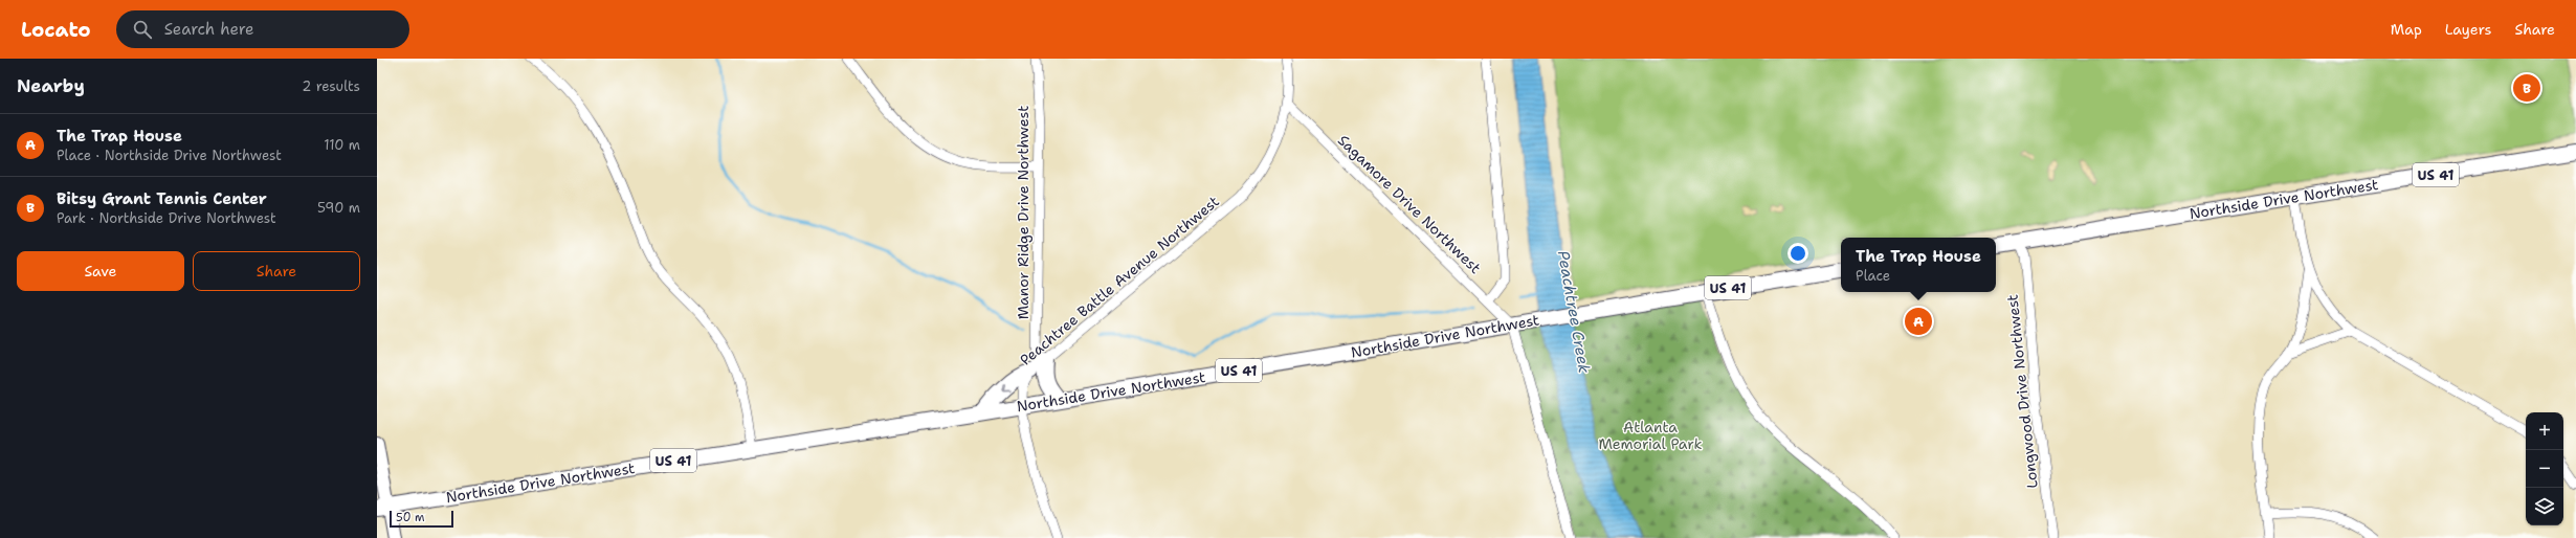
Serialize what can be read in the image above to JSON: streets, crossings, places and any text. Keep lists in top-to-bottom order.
{
  "streets": {
    "main road": ["US 41", "Northside Drive Northwest"],
    "street": [
      "Sagamore Drive Northwest",
      "Manor Ridge Drive Northwest",
      "Peachtree Battle Avenue Northwest",
      "Longwood Drive Northwest"
    ]
  },
  "crossings": [
    ["Northside Drive Northwest", "Sagamore Drive Northwest"],
    ["Northside Drive Northwest", "Peachtree Battle Avenue Northwest"],
    ["Northside Drive Northwest", "Longwood Drive Northwest"],
    ["Sagamore Drive Northwest", "Peachtree Battle Avenue Northwest"],
    ["Manor Ridge Drive Northwest", "Peachtree Battle Avenue Northwest"]
  ],
  "water": ["Peachtree Creek"],
  "parks": ["Atlanta Memorial Park"],
  "scale_bar": "50 m",
  "page": {
    "header": "Locato",
    "search": "Search here",
    "nav": ["Map", "Layers", "Share"],
    "heading": ["Nearby", "2 results"],
    "pins": ["B", "A"],
    "list": [
      {
        "mark": "A",
        "name": "The Trap House",
        "note": "Place · Northside Drive Northwest",
        "value": "110 m"
      },
      {
        "mark": "B",
        "name": "Bitsy Grant Tennis Center",
        "note": "Park · Northside Drive Northwest",
        "value": "590 m"
      }
    ],
    "popup": ["The Trap House", "Place"],
    "buttons": ["Save", "Share"],
    "map_buttons": ["+", "−"],
    "scale": "50 m"
  }
}
